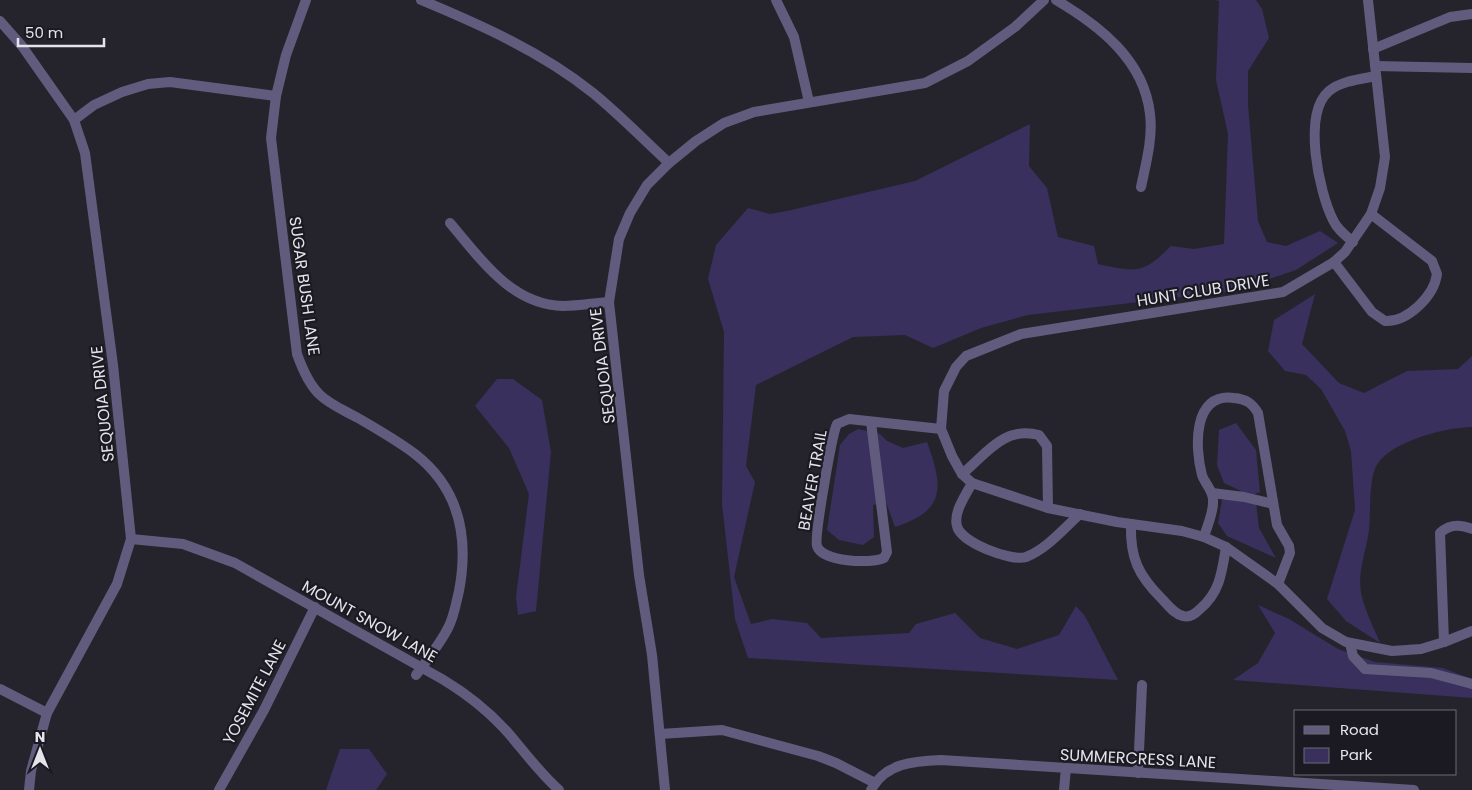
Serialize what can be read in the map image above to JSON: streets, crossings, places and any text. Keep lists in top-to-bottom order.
{
  "streets": {
    "street": [
      "SUGAR BUSH LANE",
      "HUNT CLUB DRIVE",
      "SEQUOIA DRIVE",
      "BEAVER TRAIL",
      "MOUNT SNOW LANE",
      "YOSEMITE LANE",
      "SUMMERCRESS LANE"
    ]
  },
  "crossings": [
    ["SUGAR BUSH LANE", "MOUNT SNOW LANE"],
    ["SEQUOIA DRIVE", "MOUNT SNOW LANE"],
    ["MOUNT SNOW LANE", "YOSEMITE LANE"]
  ],
  "legend": ["Road", "Park"],
  "scale_bar": "50 m",
  "north": "top"
}
